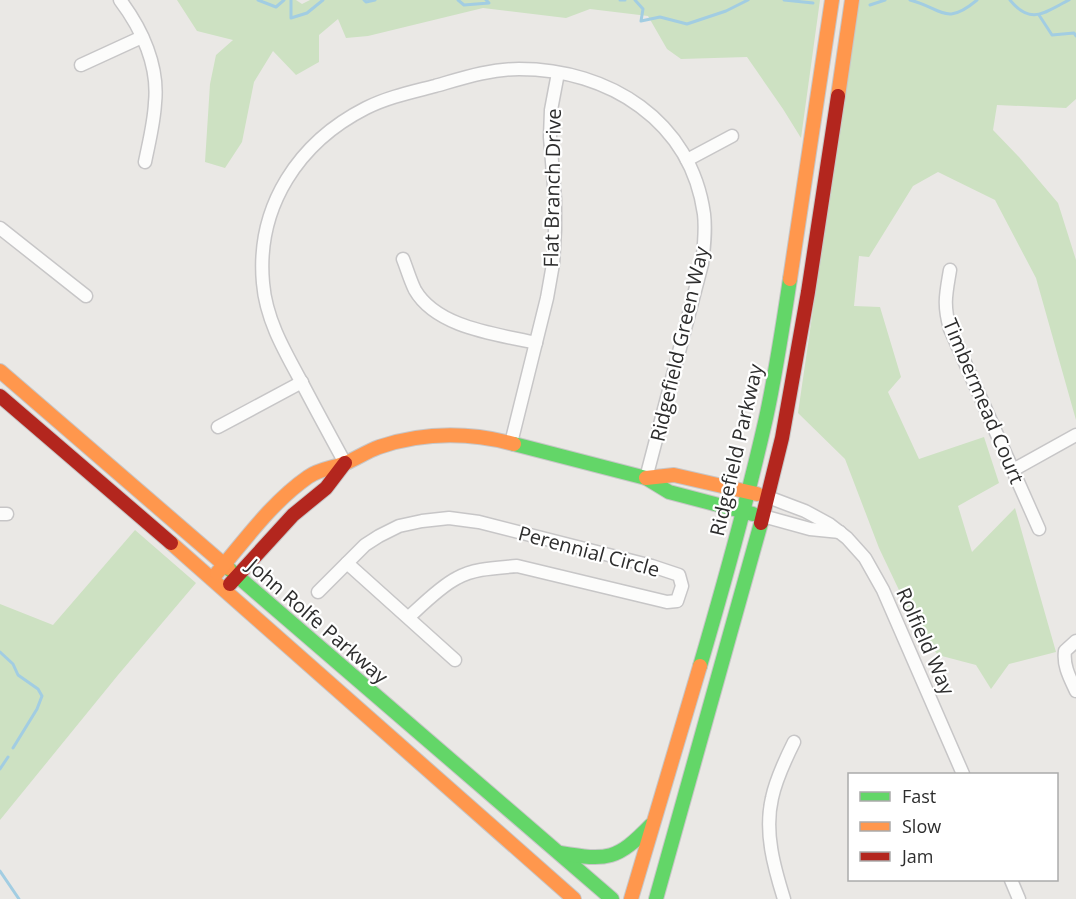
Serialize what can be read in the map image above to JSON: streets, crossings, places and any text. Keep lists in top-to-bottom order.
{
  "streets": {
    "main road": ["Ridgefield Parkway", "John Rolfe Parkway", "Rolfield Way"],
    "street": [
      "Flat Branch Drive",
      "Ridgefield Green Way",
      "Timbermead Court",
      "Perennial Circle"
    ]
  },
  "crossings": [
    ["Flat Branch Drive", "Ridgefield Green Way"],
    ["Ridgefield Green Way", "Rolfield Way"],
    ["Ridgefield Parkway", "Rolfield Way"]
  ],
  "legend": ["Fast", "Slow", "Jam"]
}
